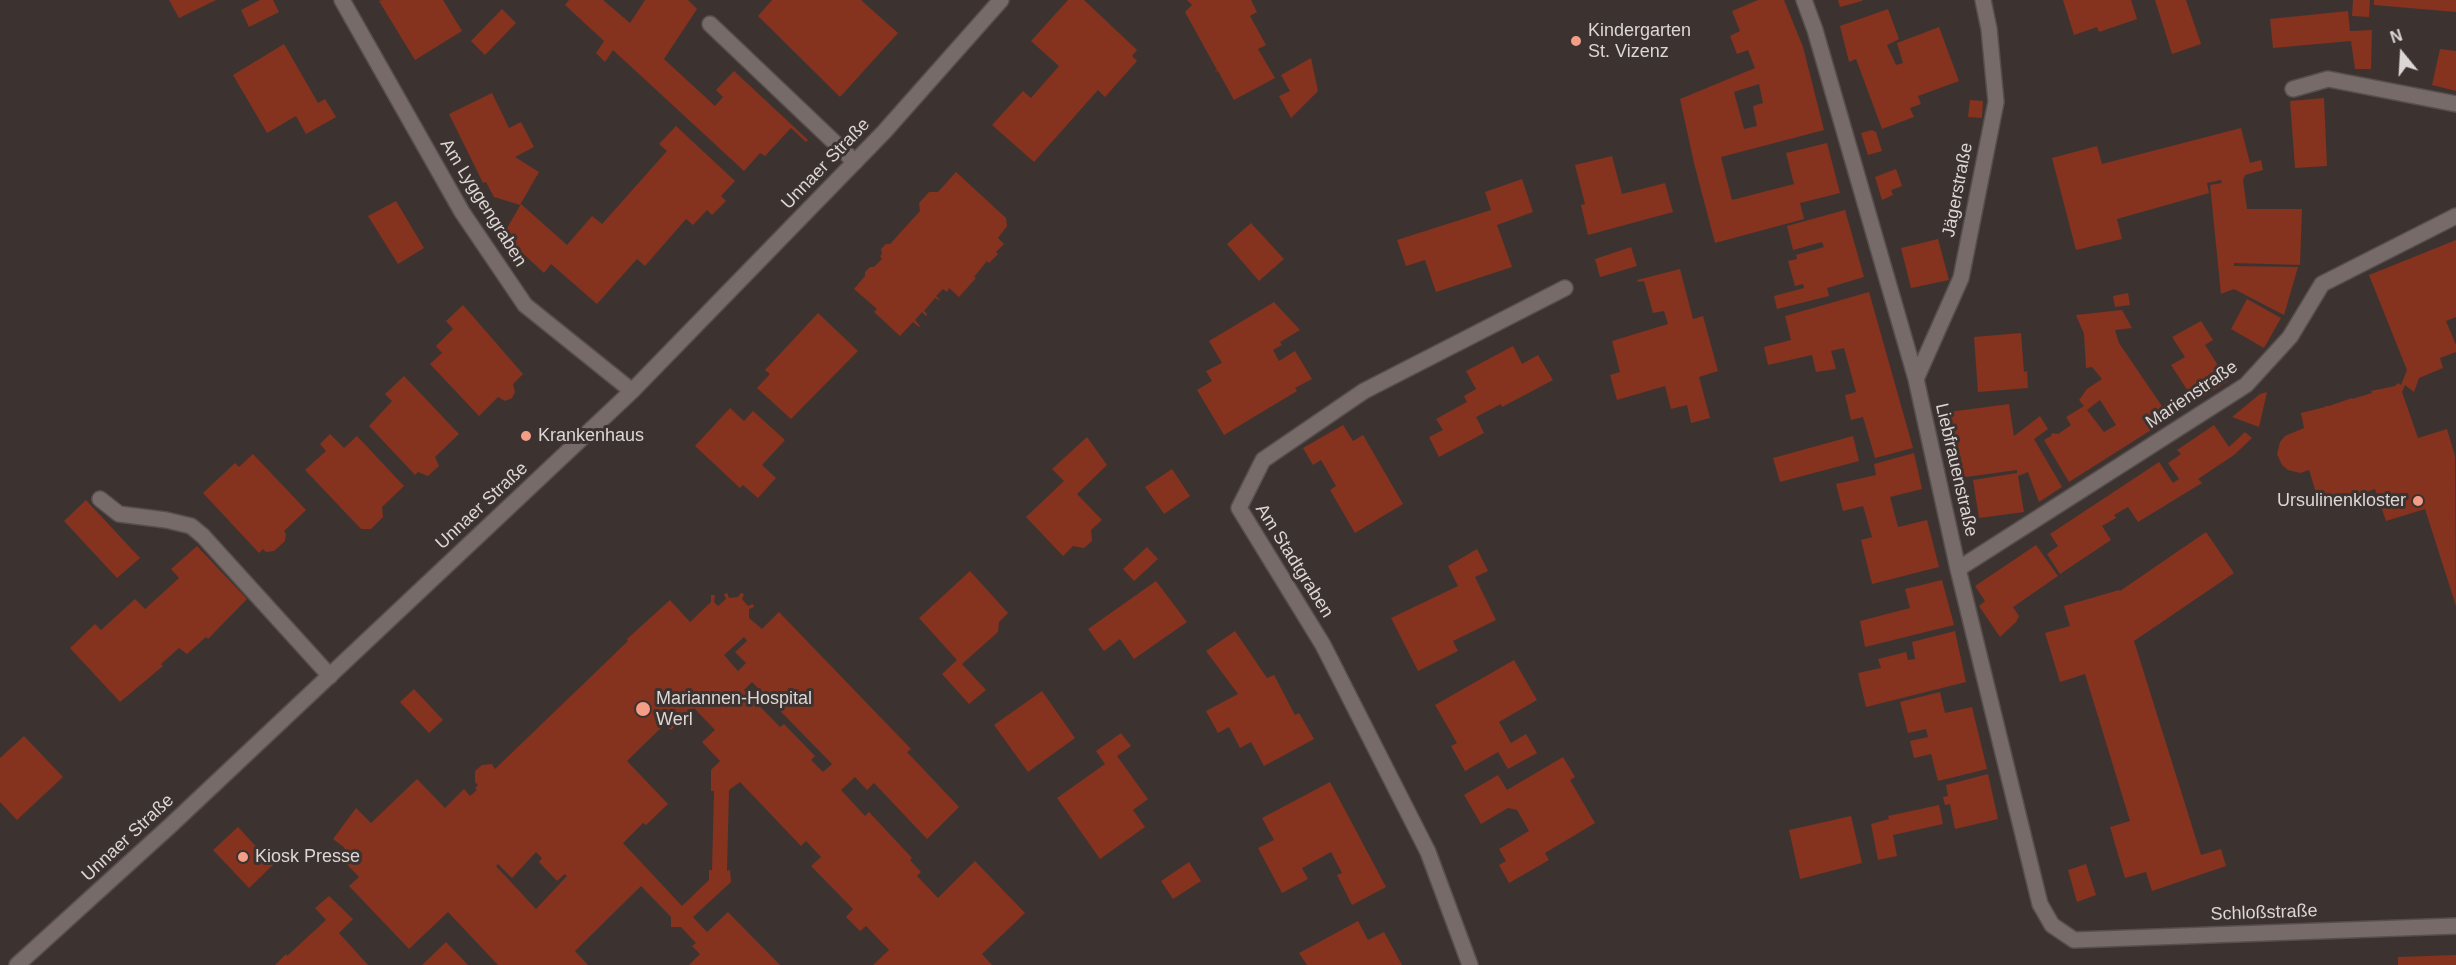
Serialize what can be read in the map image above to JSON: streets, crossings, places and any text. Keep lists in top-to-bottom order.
{
  "streets": {
    "street": [
      "Unnaer Straße",
      "Jägerstraße",
      "Am Lyggengraben",
      "Marienstraße",
      "Liebfrauenstraße",
      "Am Stadtgraben",
      "Schloßstraße"
    ]
  },
  "crossings": [
    ["Unnaer Straße", "Am Lyggengraben"],
    ["Jägerstraße", "Liebfrauenstraße"],
    ["Marienstraße", "Liebfrauenstraße"],
    ["Liebfrauenstraße", "Schloßstraße"]
  ],
  "places": [
    "Kindergarten St. Vizenz",
    "Krankenhaus",
    "Ursulinenkloster",
    "Mariannen-Hospital Werl",
    "Kiosk Presse"
  ],
  "north": "top"
}
